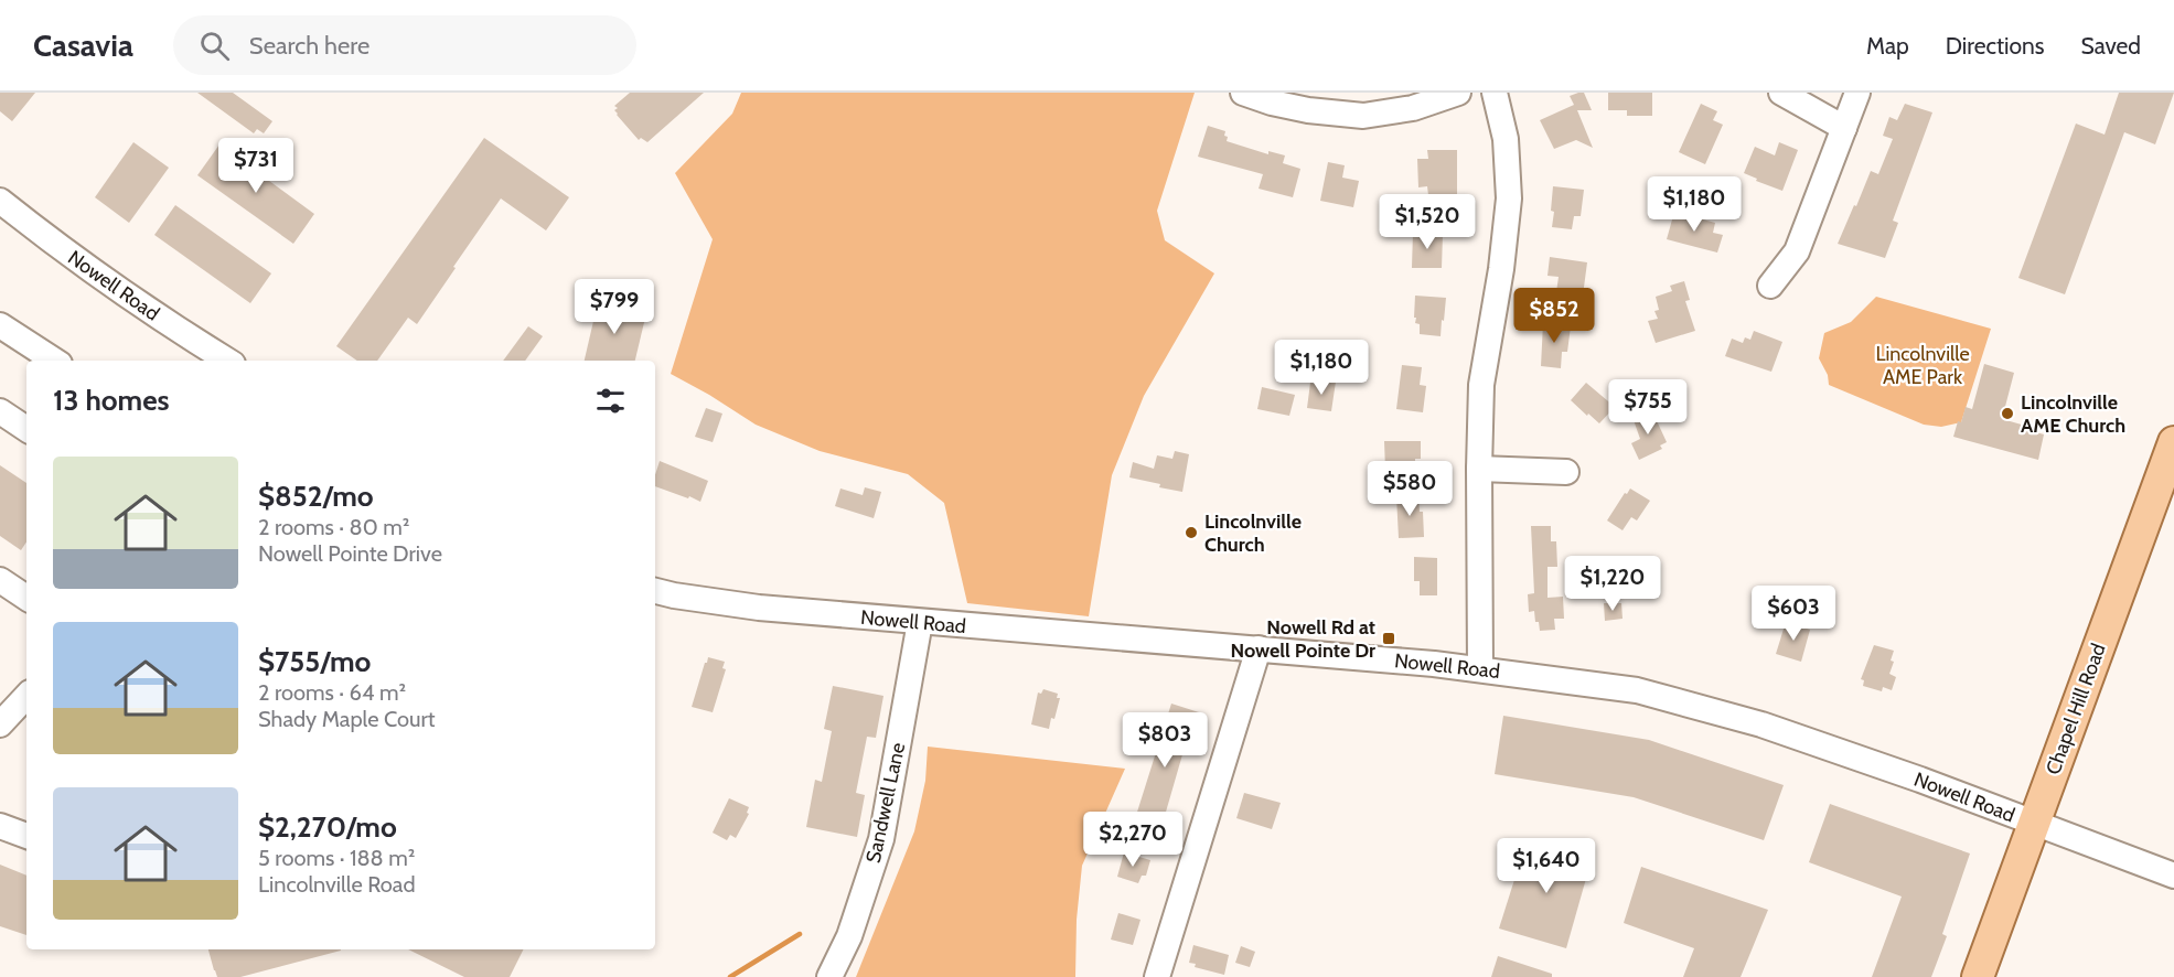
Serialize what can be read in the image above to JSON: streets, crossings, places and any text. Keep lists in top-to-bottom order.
{
  "streets": {
    "main road": ["Chapel Hill Road"],
    "street": ["Nowell Road", "Sandwell Lane"]
  },
  "crossings": [
    ["Nowell Road", "Chapel Hill Road"],
    ["Nowell Road", "Sandwell Lane"]
  ],
  "parks": ["Lincolnville AME Park"],
  "places": {
    "other": ["Lincolnville AME Church", "Lincolnville Church"],
    "transit": ["Nowell Rd at Nowell Pointe Dr"]
  },
  "page": {
    "header": "Casavia",
    "search": "Search here",
    "nav": ["Map", "Directions", "Saved"],
    "price": [
      "$731",
      "$1,180",
      "$1,520",
      "$799",
      "$852",
      "$1,180",
      "$755",
      "$580",
      "$1,220",
      "$603",
      "$803",
      "$2,270",
      "$1,640"
    ],
    "heading": "13 homes",
    "list": [
      {
        "name": "$852/mo",
        "note": "2 rooms · 80 m² · Nowell Pointe Drive"
      },
      {
        "name": "$755/mo",
        "note": "2 rooms · 64 m² · Shady Maple Court"
      },
      {
        "name": "$2,270/mo",
        "note": "5 rooms · 188 m² · Lincolnville Road"
      }
    ]
  }
}
